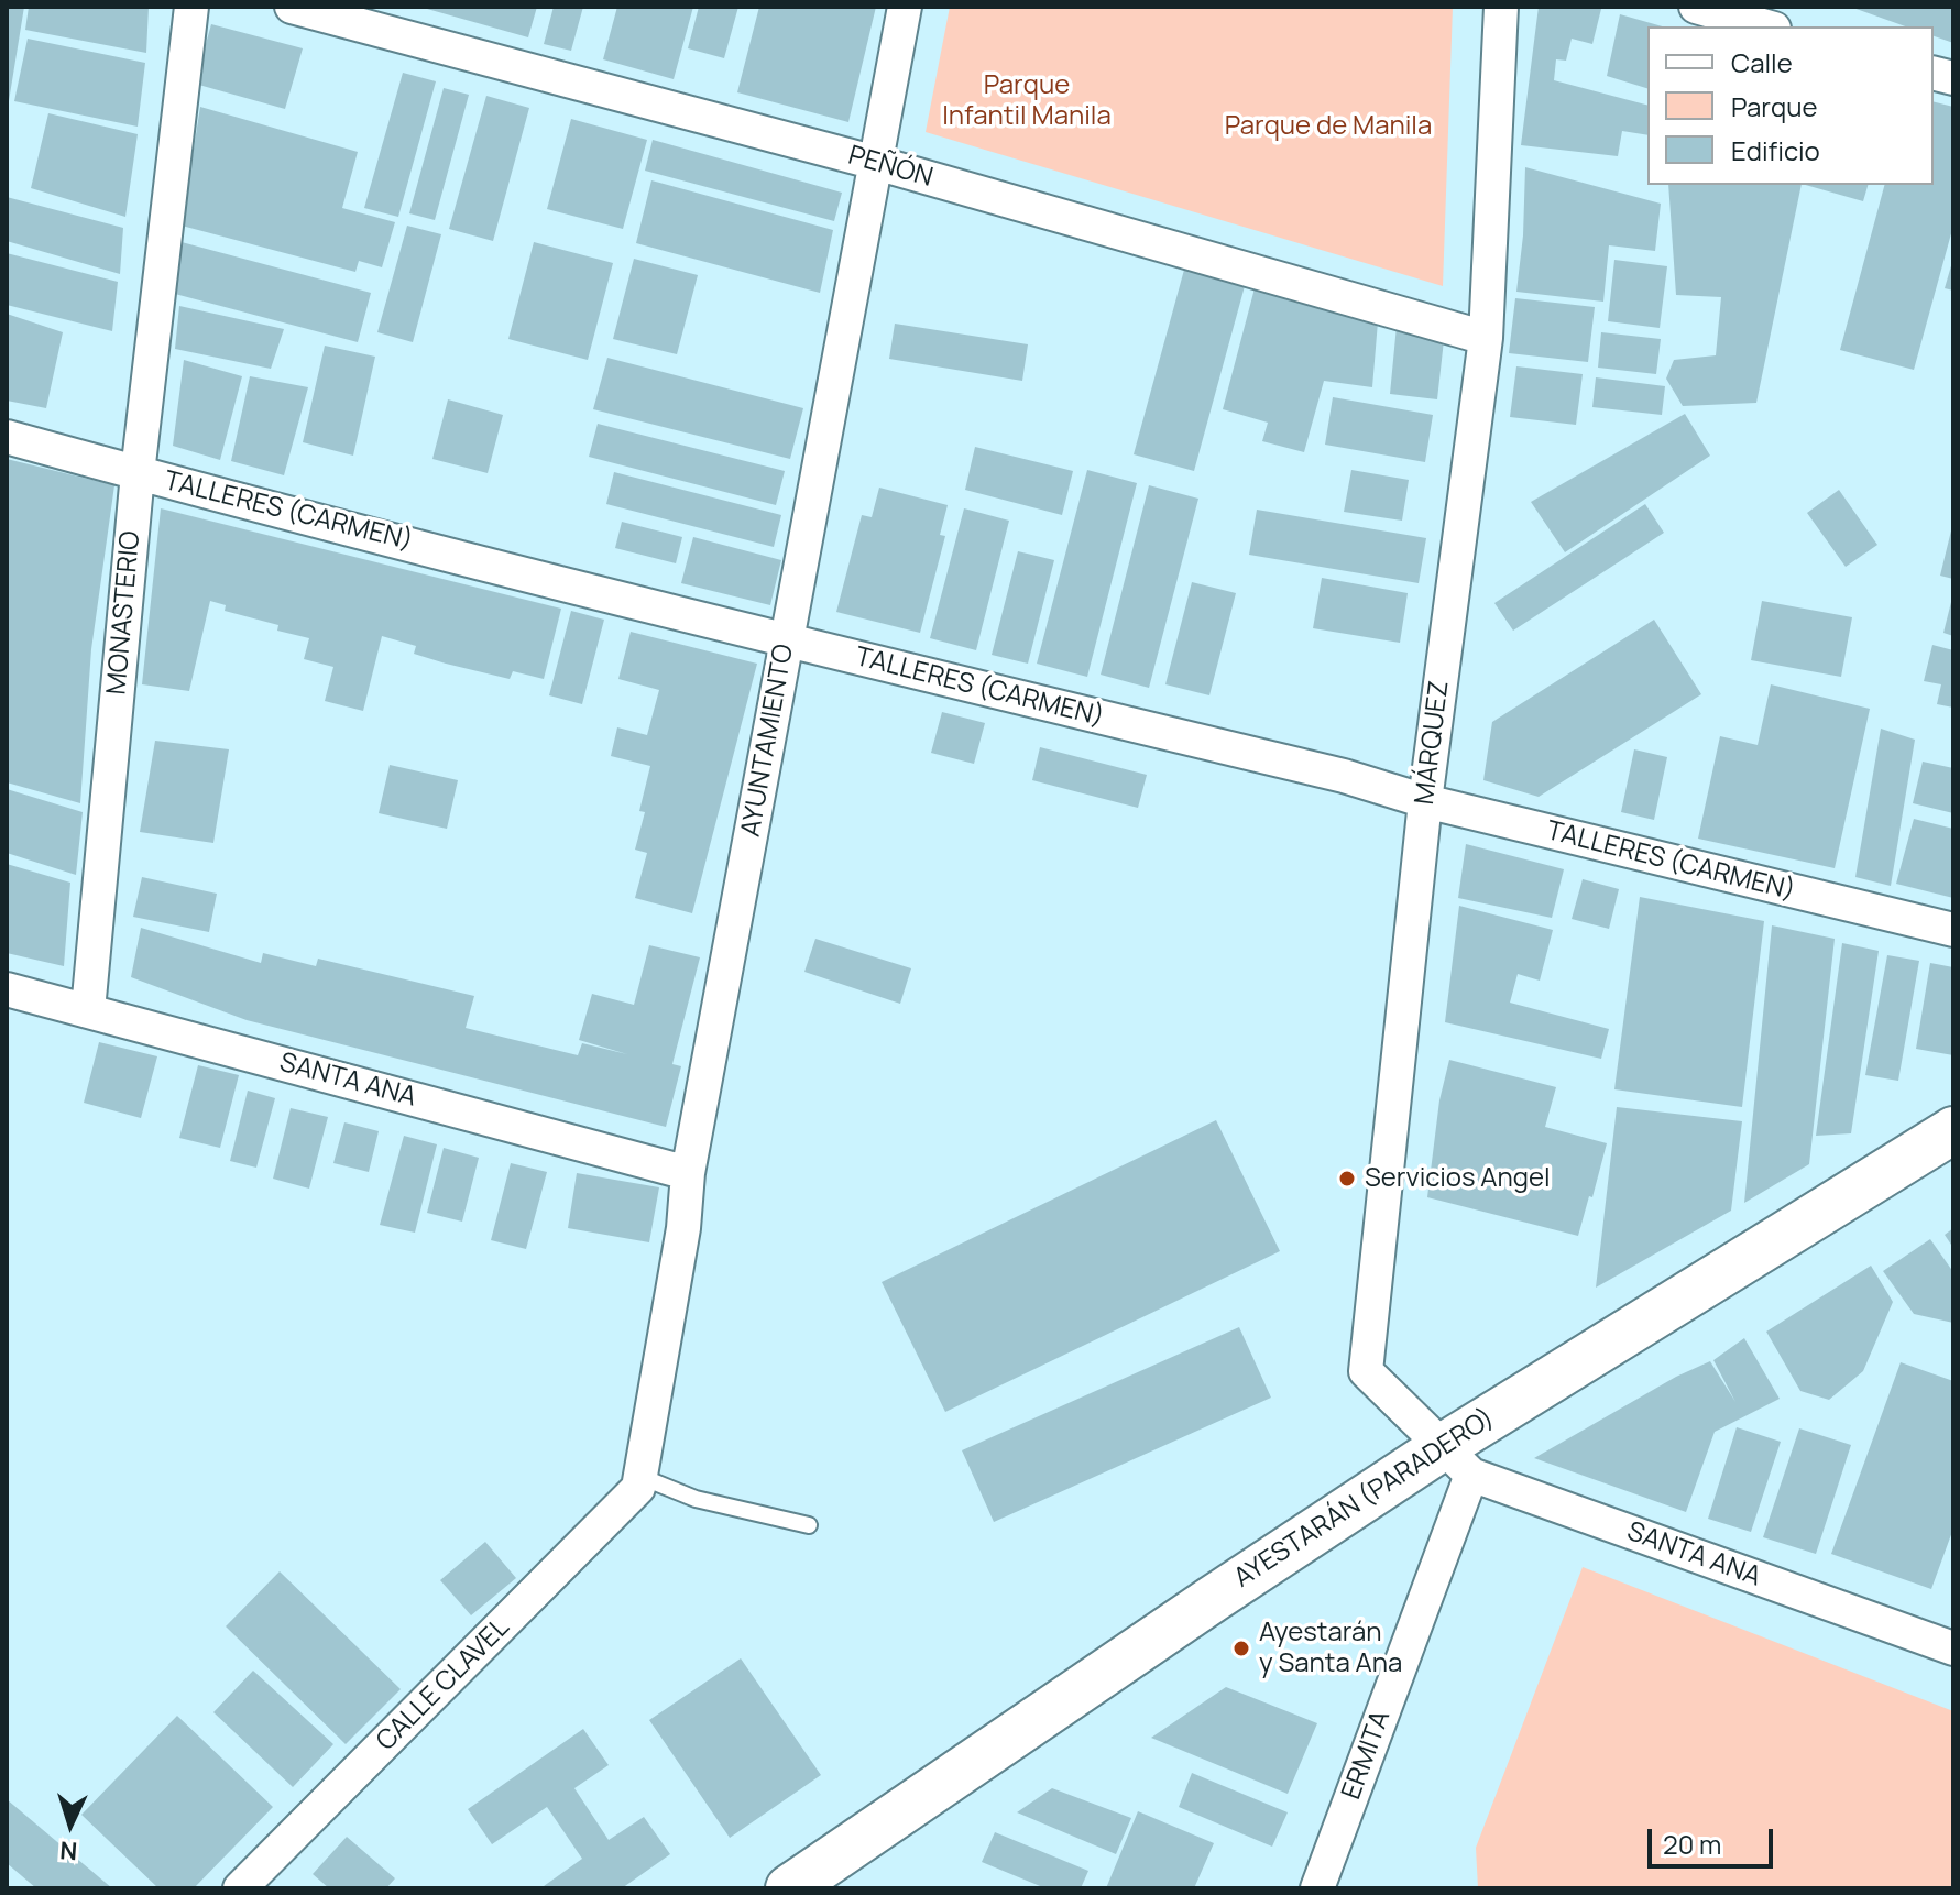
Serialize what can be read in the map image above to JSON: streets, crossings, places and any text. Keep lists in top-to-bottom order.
{
  "streets": {
    "main road": ["AYESTARÁN (PARADERO)"],
    "street": [
      "PEÑÓN",
      "TALLERES (CARMEN)",
      "MONASTERIO",
      "AYUNTAMIENTO",
      "MÁRQUEZ",
      "SANTA ANA",
      "CALLE CLAVEL",
      "ERMITA"
    ]
  },
  "crossings": [
    ["PEÑÓN", "AYUNTAMIENTO"],
    ["PEÑÓN", "MÁRQUEZ"],
    ["TALLERES (CARMEN)", "MONASTERIO"],
    ["TALLERES (CARMEN)", "AYUNTAMIENTO"],
    ["TALLERES (CARMEN)", "MÁRQUEZ"],
    ["MONASTERIO", "SANTA ANA"],
    ["AYUNTAMIENTO", "SANTA ANA"],
    ["AYUNTAMIENTO", "CALLE CLAVEL"],
    ["MÁRQUEZ", "SANTA ANA"],
    ["MÁRQUEZ", "AYESTARÁN (PARADERO)"],
    ["MÁRQUEZ", "ERMITA"],
    ["SANTA ANA", "AYESTARÁN (PARADERO)"],
    ["SANTA ANA", "ERMITA"],
    ["AYESTARÁN (PARADERO)", "ERMITA"]
  ],
  "parks": ["Parque Infantil Manila", "Parque de Manila"],
  "places": ["Servicios Angel", "Ayestarán y Santa Ana"],
  "legend": ["Calle", "Parque", "Edificio"],
  "scale_bar": "20 m",
  "north": "bottom"
}
